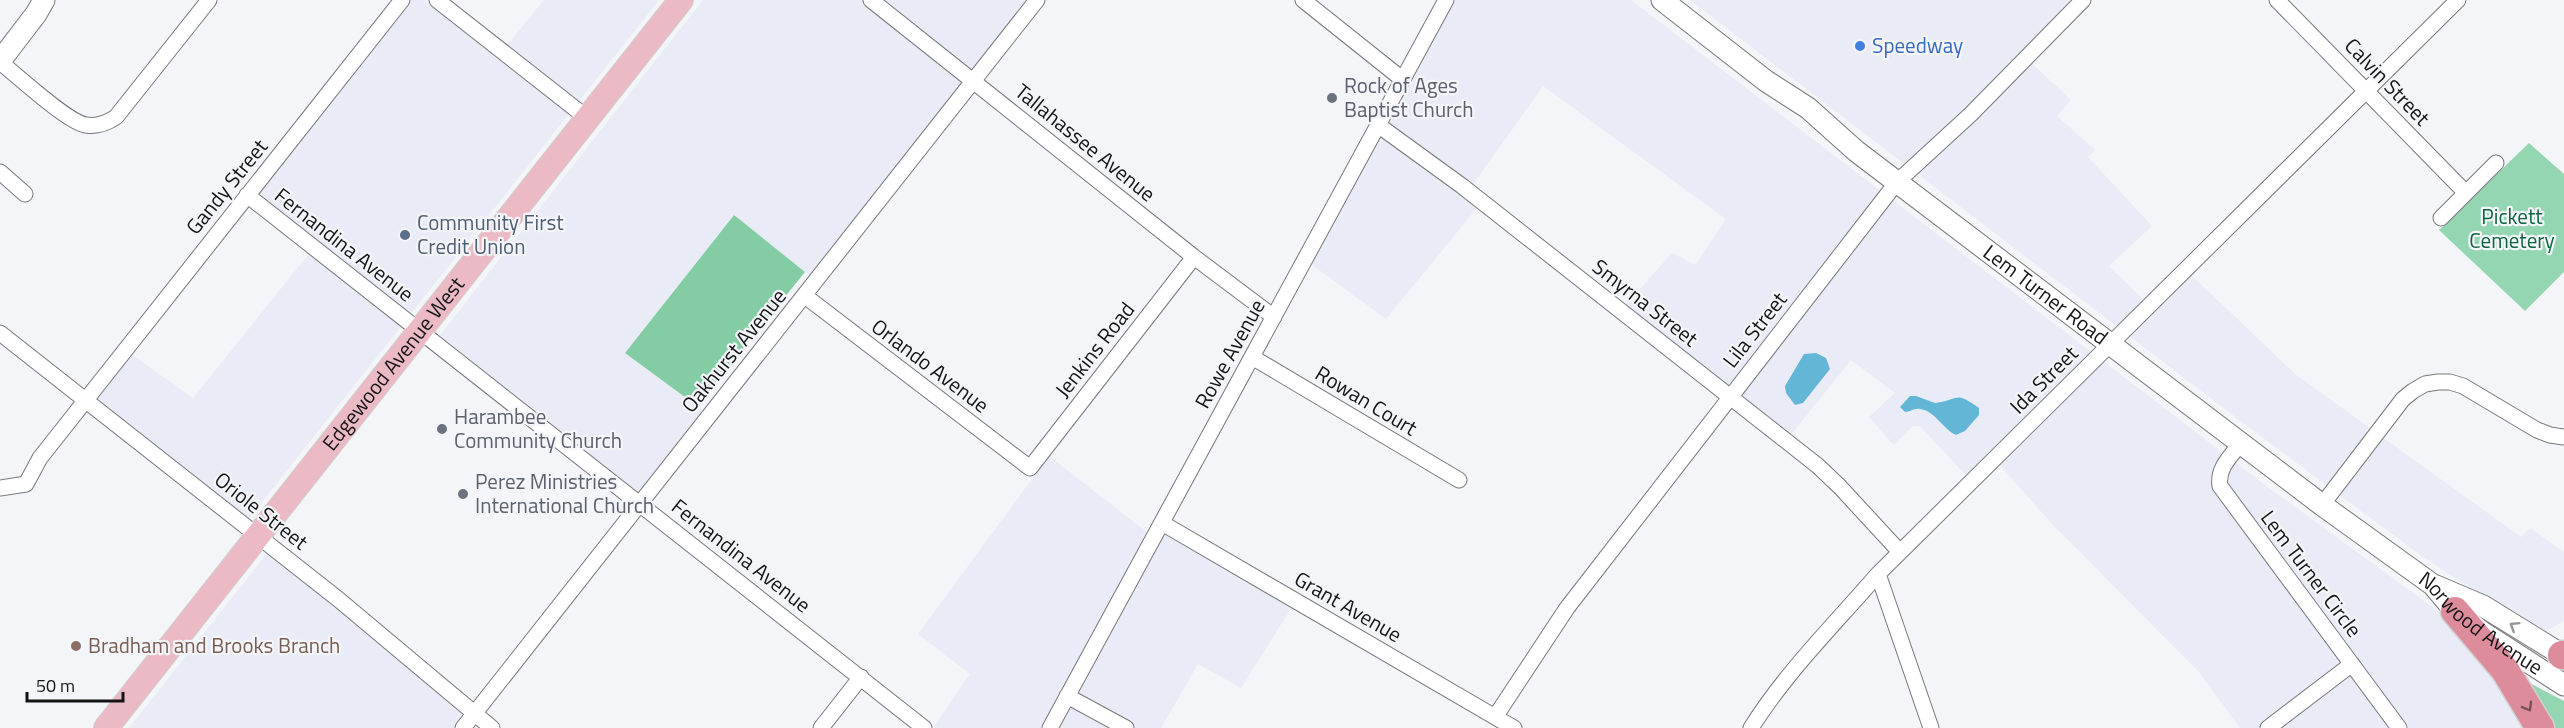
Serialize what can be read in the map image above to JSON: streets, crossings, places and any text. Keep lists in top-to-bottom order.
{
  "streets": {
    "main road": ["Lem Turner Road", "Edgewood Avenue West", "Norwood Avenue"],
    "street": [
      "Calvin Street",
      "Tallahassee Avenue",
      "Gandy Street",
      "Fernandina Avenue",
      "Smyrna Street",
      "Lila Street",
      "Jenkins Road",
      "Oakhurst Avenue",
      "Rowe Avenue",
      "Orlando Avenue",
      "Ida Street",
      "Rowan Court",
      "Oriole Street",
      "Lem Turner Circle",
      "Grant Avenue"
    ]
  },
  "crossings": [
    ["Calvin Street", "Ida Street"],
    ["Tallahassee Avenue", "Jenkins Road"],
    ["Tallahassee Avenue", "Oakhurst Avenue"],
    ["Tallahassee Avenue", "Rowe Avenue"],
    ["Gandy Street", "Fernandina Avenue"],
    ["Gandy Street", "Oriole Street"],
    ["Fernandina Avenue", "Oakhurst Avenue"],
    ["Fernandina Avenue", "Edgewood Avenue West"],
    ["Lem Turner Road", "Lila Street"],
    ["Lem Turner Road", "Ida Street"],
    ["Lem Turner Road", "Lem Turner Circle"],
    ["Lem Turner Road", "Norwood Avenue"],
    ["Smyrna Street", "Lila Street"],
    ["Smyrna Street", "Rowe Avenue"],
    ["Smyrna Street", "Ida Street"],
    ["Lila Street", "Grant Avenue"],
    ["Jenkins Road", "Orlando Avenue"],
    ["Oakhurst Avenue", "Orlando Avenue"],
    ["Oakhurst Avenue", "Oriole Street"],
    ["Rowe Avenue", "Rowan Court"],
    ["Rowe Avenue", "Grant Avenue"],
    ["Edgewood Avenue West", "Oriole Street"]
  ],
  "parks": ["Pickett Cemetery"],
  "places": [
    "Speedway",
    "Rock of Ages Baptist Church",
    "Community First Credit Union",
    "Harambee Community Church",
    "Perez Ministries International Church",
    "Bradham and Brooks Branch"
  ],
  "scale_bar": "50 m"
}
